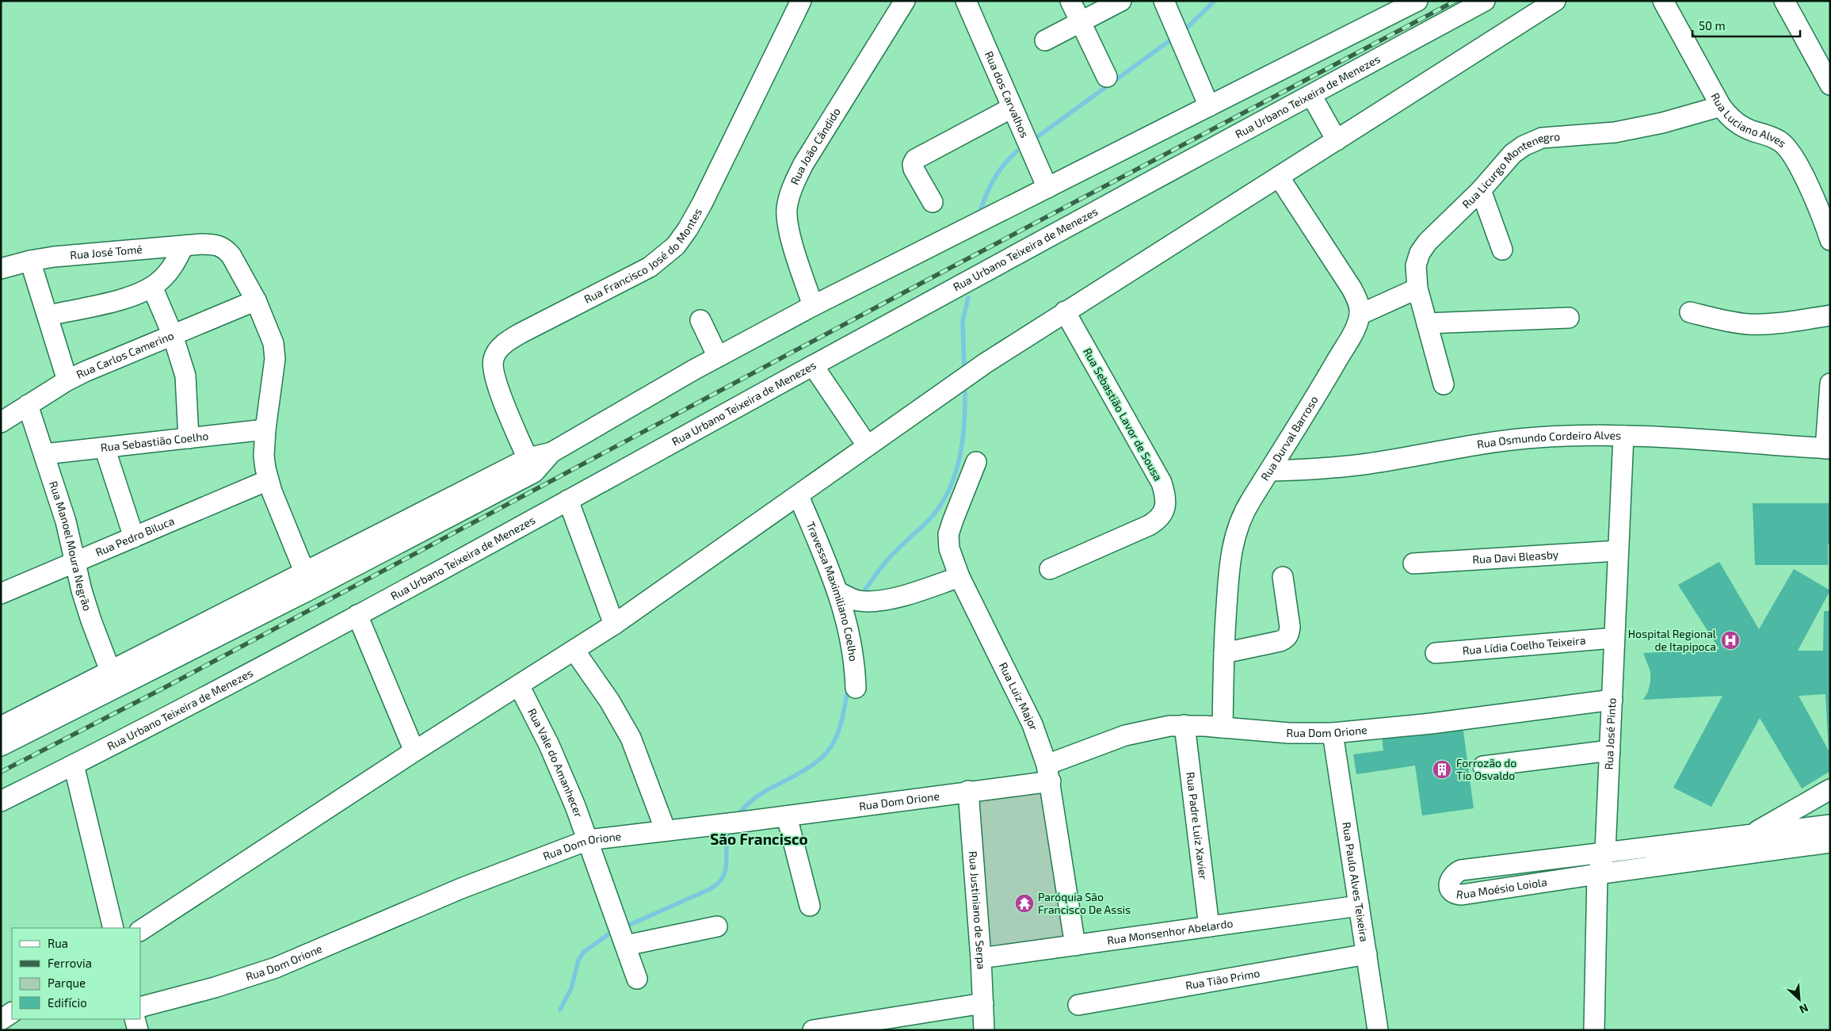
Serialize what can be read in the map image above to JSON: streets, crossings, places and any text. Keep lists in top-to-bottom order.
{
  "streets": {
    "street": [
      "Rua dos Carvalhos",
      "Rua Urbano Teixeira de Menezes",
      "Rua Luciano Alves",
      "Rua João Cândido",
      "Rua Licurgo Montenegro",
      "Rua José Tomé",
      "Rua Francisco José do Montes",
      "Rua Carlos Camerino",
      "Rua Sebastião Lavor de Sousa",
      "Rua Durval Barroso",
      "Rua Osmundo Cordeiro Alves",
      "Rua Sebastião Coelho",
      "Rua Pedro Biluca",
      "Rua Manoel Moura Negrão",
      "Rua Davi Bleasby",
      "Travessa Maximiliano Coelho",
      "Rua Lídia Coelho Teixeira",
      "Rua Luiz Major",
      "Rua Dom Orione",
      "Rua José Pinto",
      "Rua Vale do Amanhecer",
      "Rua Padre Luiz Xavier",
      "Rua Paulo Alves Teixeira",
      "Rua Moésio Loiola",
      "Rua Justiniano de Serpa",
      "Rua Monsenhor Abelardo",
      "Rua Tião Primo"
    ]
  },
  "crossings": [
    ["Rua Luciano Alves", "Rua Licurgo Montenegro"],
    ["Rua José Tomé", "Rua Carlos Camerino"],
    ["Rua Carlos Camerino", "Rua Manoel Moura Negrão"],
    ["Rua Durval Barroso", "Rua Osmundo Cordeiro Alves"],
    ["Rua Durval Barroso", "Rua Dom Orione"],
    ["Rua Osmundo Cordeiro Alves", "Rua José Pinto"],
    ["Rua Sebastião Coelho", "Rua Manoel Moura Negrão"],
    ["Rua Pedro Biluca", "Rua Manoel Moura Negrão"],
    ["Rua Davi Bleasby", "Rua José Pinto"],
    ["Rua Lídia Coelho Teixeira", "Rua José Pinto"],
    ["Rua Luiz Major", "Rua Dom Orione"],
    ["Rua Luiz Major", "Rua Monsenhor Abelardo"],
    ["Rua Dom Orione", "Rua José Pinto"],
    ["Rua Dom Orione", "Rua Vale do Amanhecer"],
    ["Rua Dom Orione", "Rua Padre Luiz Xavier"],
    ["Rua Dom Orione", "Rua Paulo Alves Teixeira"],
    ["Rua Dom Orione", "Rua Justiniano de Serpa"],
    ["Rua José Pinto", "Rua Moésio Loiola"],
    ["Rua Padre Luiz Xavier", "Rua Monsenhor Abelardo"],
    ["Rua Paulo Alves Teixeira", "Rua Monsenhor Abelardo"],
    ["Rua Paulo Alves Teixeira", "Rua Tião Primo"],
    ["Rua Justiniano de Serpa", "Rua Monsenhor Abelardo"]
  ],
  "districts": ["São Francisco"],
  "places": {
    "hospital": ["Hospital Regional de Itapipoca"],
    "building": ["Forrozão do Tio Osvaldo"],
    "temple": ["Paróquia São Francisco De Assis"]
  },
  "legend": [
    "Rua",
    "Ferrovia",
    "Parque",
    "Edifício"
  ],
  "scale_bar": "50 m",
  "north": "bottom right"
}
